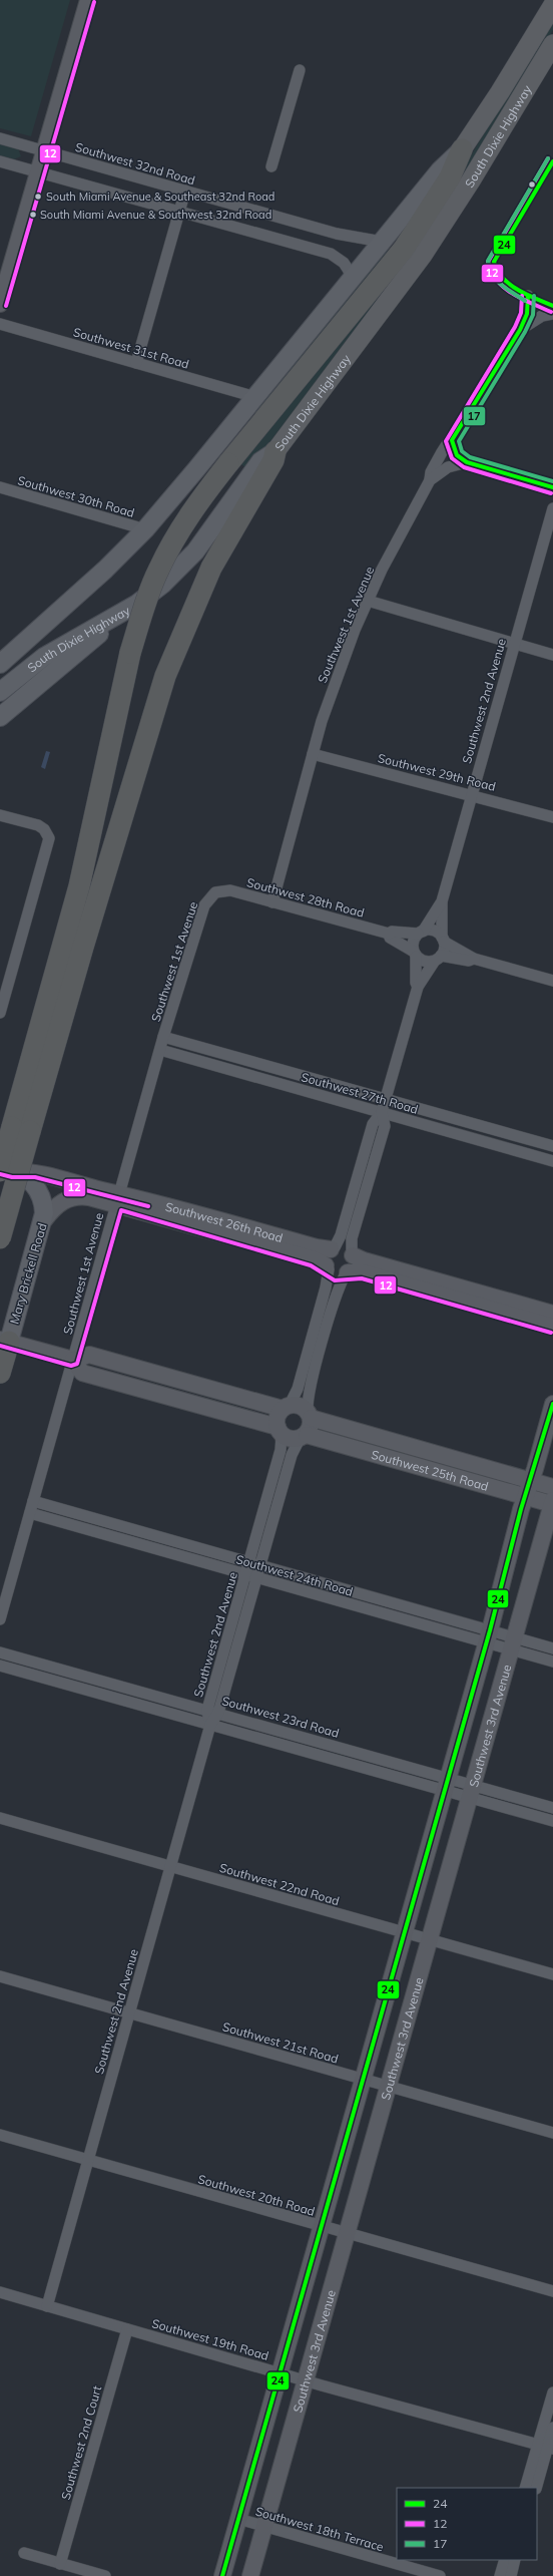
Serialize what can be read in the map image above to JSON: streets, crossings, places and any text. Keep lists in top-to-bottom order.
{
  "streets": {
    "highway": ["South Dixie Highway"],
    "main road": [
      "Southwest 26th Road",
      "Mary Brickell Road",
      "Southwest 25th Road",
      "Southwest 3rd Avenue"
    ],
    "street": [
      "Southwest 32nd Road",
      "Southwest 31st Road",
      "Southwest 30th Road",
      "Southwest 1st Avenue",
      "Southwest 2nd Avenue",
      "Southwest 29th Road",
      "Southwest 28th Road",
      "Southwest 27th Road",
      "Southwest 24th Road",
      "Southwest 23rd Road",
      "Southwest 22nd Road",
      "Southwest 21st Road",
      "Southwest 20th Road",
      "Southwest 19th Road",
      "Southwest 2nd Court",
      "Southwest 18th Terrace"
    ]
  },
  "crossings": [
    ["South Dixie Highway", "Southwest 32nd Road"],
    ["South Dixie Highway", "Southwest 31st Road"],
    ["South Dixie Highway", "Southwest 30th Road"],
    ["Southwest 1st Avenue", "Southwest 29th Road"],
    ["Southwest 1st Avenue", "Southwest 28th Road"],
    ["Southwest 1st Avenue", "Southwest 27th Road"],
    ["Southwest 1st Avenue", "Southwest 26th Road"],
    ["Southwest 1st Avenue", "Southwest 24th Road"],
    ["Southwest 2nd Avenue", "Southwest 29th Road"],
    ["Southwest 2nd Avenue", "Southwest 28th Road"],
    ["Southwest 2nd Avenue", "Southwest 25th Road"],
    ["Southwest 2nd Avenue", "Southwest 24th Road"],
    ["Southwest 2nd Avenue", "Southwest 23rd Road"],
    ["Southwest 2nd Avenue", "Southwest 22nd Road"],
    ["Southwest 2nd Avenue", "Southwest 21st Road"],
    ["Southwest 2nd Avenue", "Southwest 20th Road"],
    ["Southwest 2nd Avenue", "Southwest 19th Road"],
    ["Southwest 26th Road", "Mary Brickell Road"],
    ["Southwest 25th Road", "Southwest 3rd Avenue"],
    ["Southwest 24th Road", "Southwest 3rd Avenue"],
    ["Southwest 23rd Road", "Southwest 3rd Avenue"],
    ["Southwest 3rd Avenue", "Southwest 22nd Road"],
    ["Southwest 3rd Avenue", "Southwest 21st Road"],
    ["Southwest 3rd Avenue", "Southwest 20th Road"],
    ["Southwest 3rd Avenue", "Southwest 19th Road"],
    ["Southwest 3rd Avenue", "Southwest 18th Terrace"],
    ["Southwest 19th Road", "Southwest 2nd Court"]
  ],
  "places": ["South Miami Avenue & Southeast 32nd Road", "South Miami Avenue & Southwest 32nd Road"],
  "lines": ["transit line 12", "transit line 17", "transit line 24"],
  "legend": ["24", "12", "17"]
}
